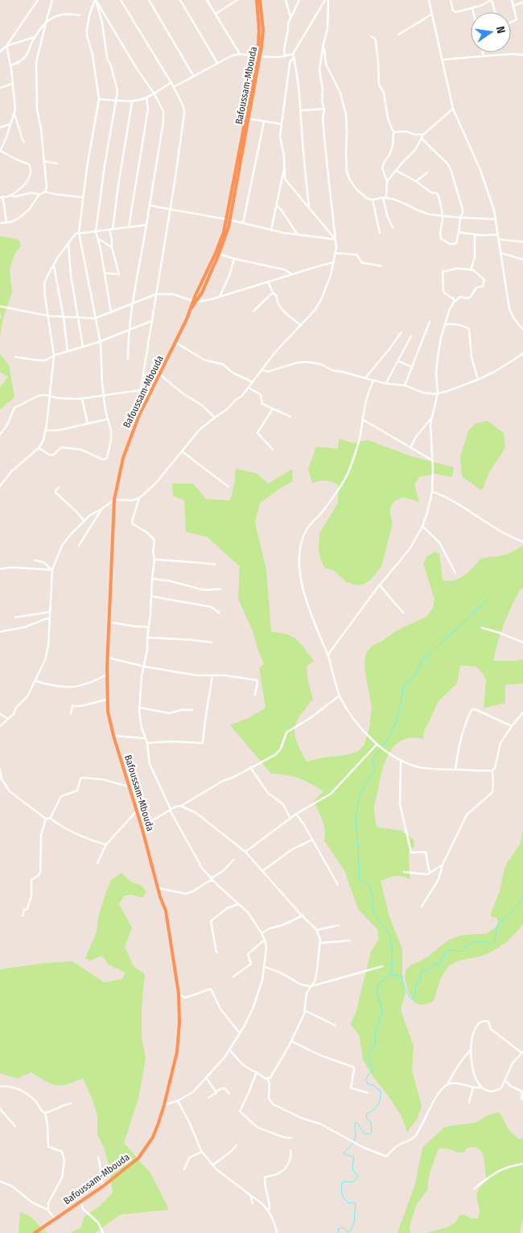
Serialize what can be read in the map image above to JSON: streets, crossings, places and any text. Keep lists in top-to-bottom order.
{
  "streets": {
    "highway": ["Bafoussam-Mbouda"]
  },
  "north": "right"
}
